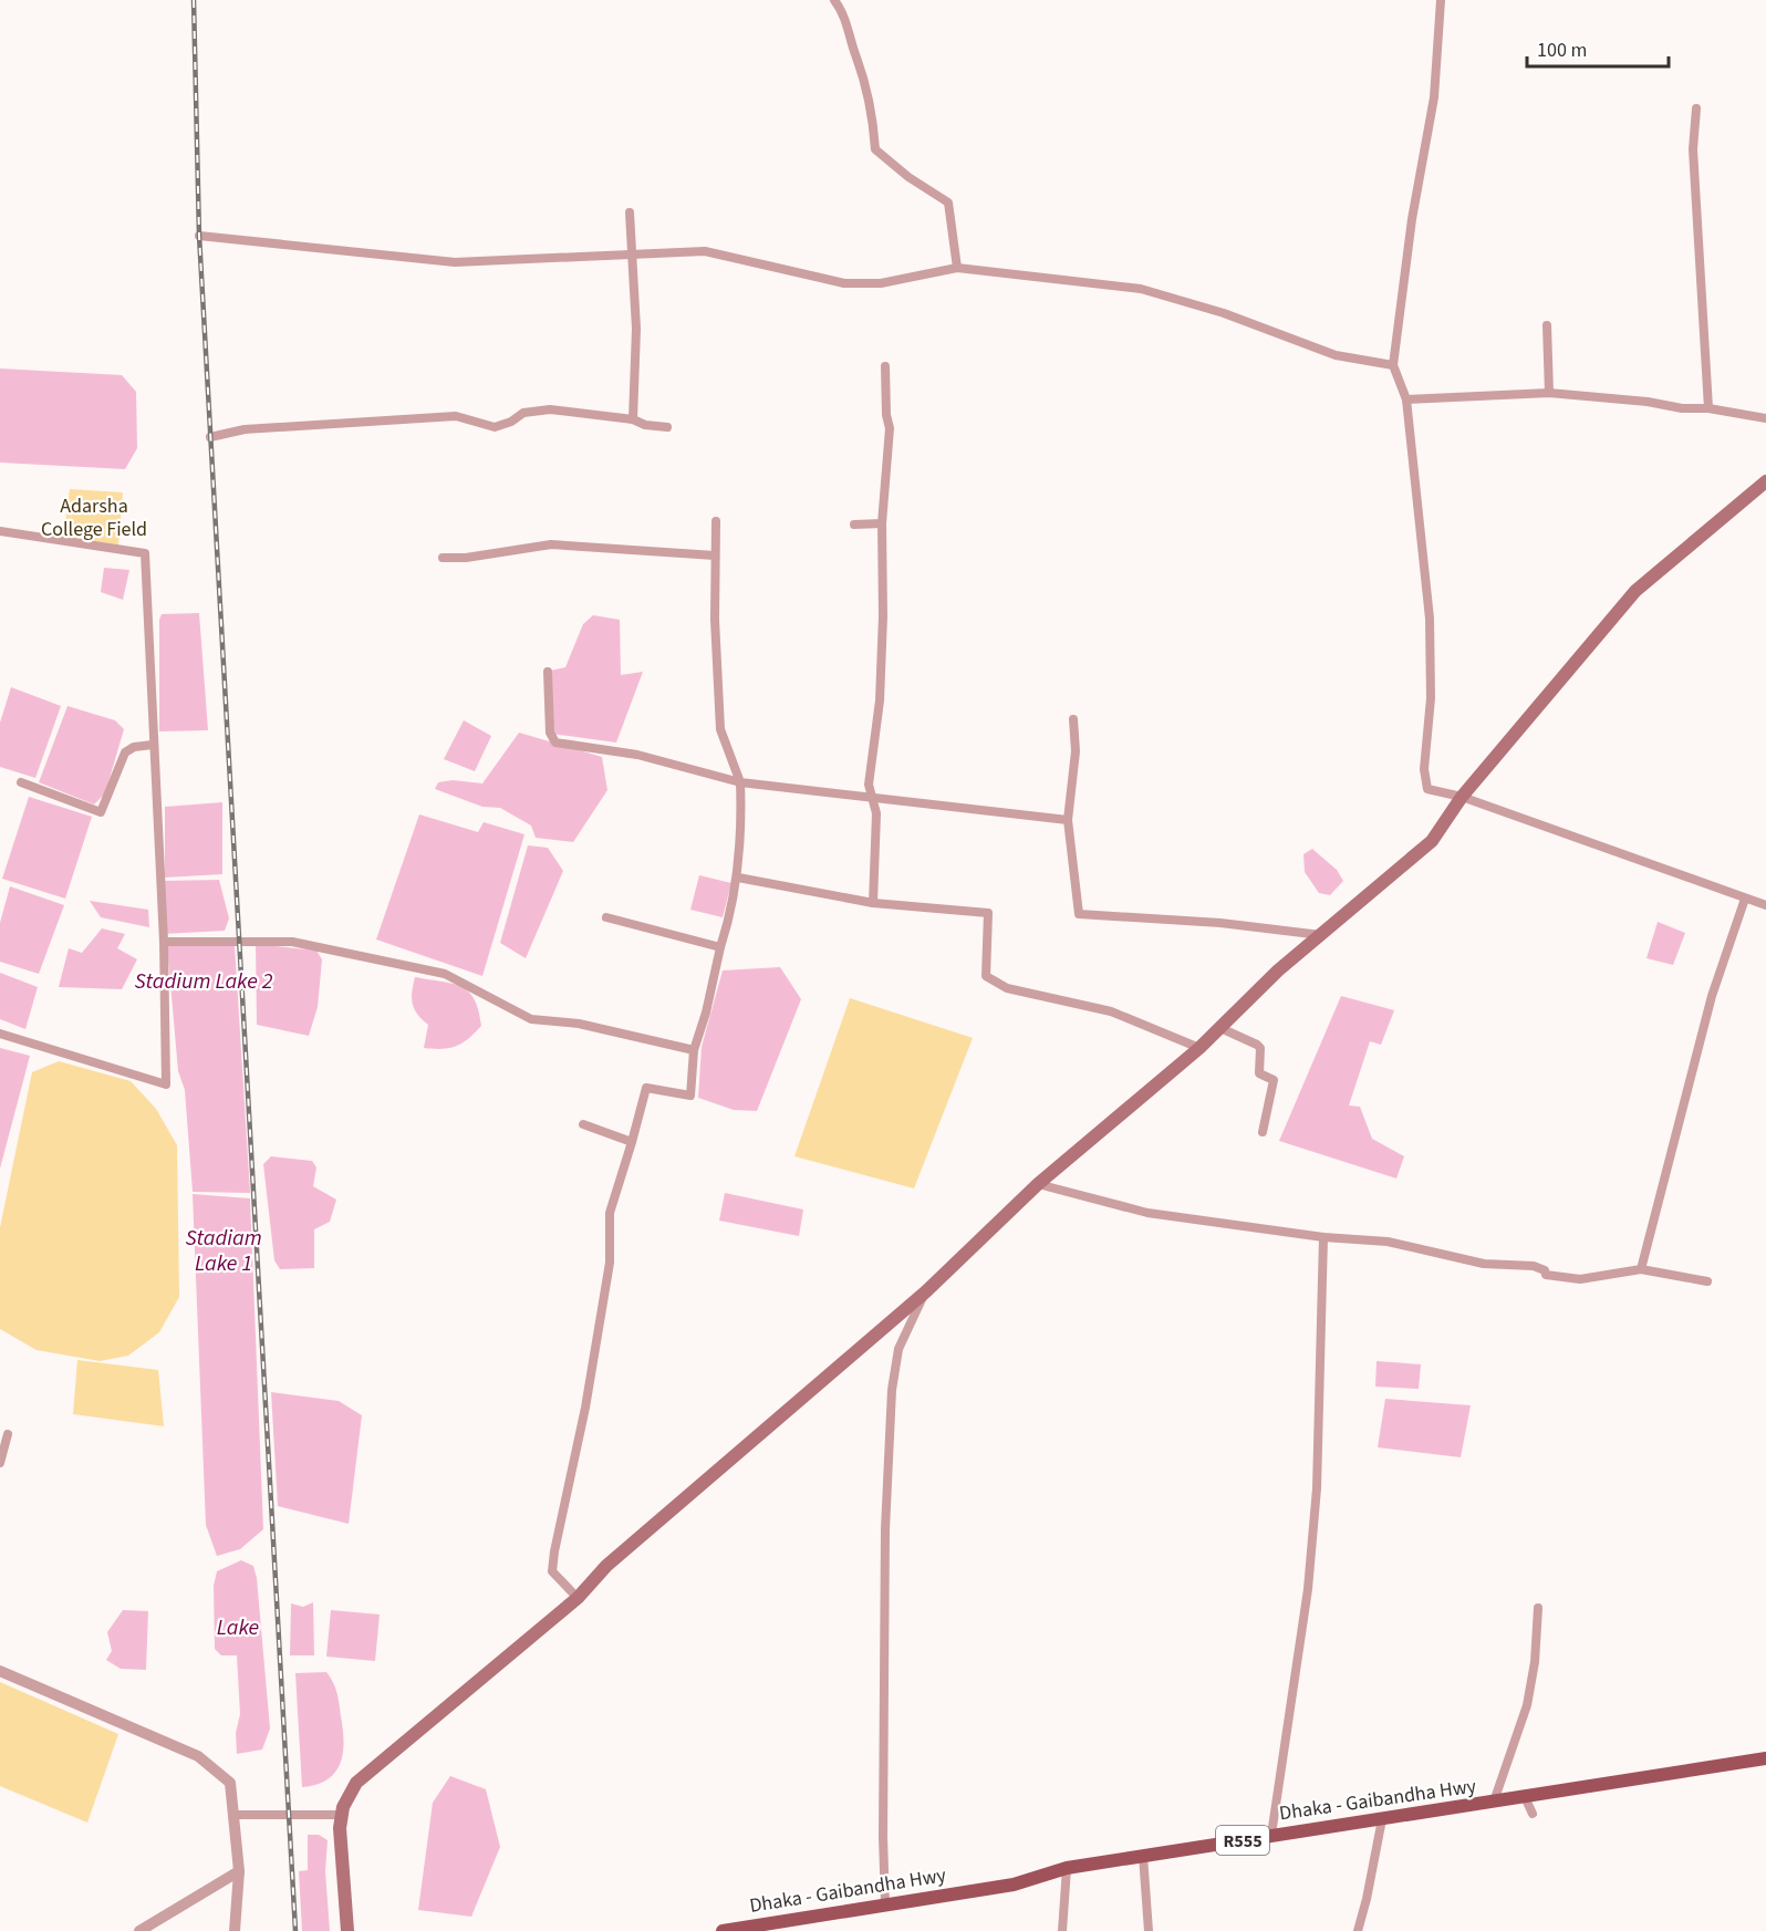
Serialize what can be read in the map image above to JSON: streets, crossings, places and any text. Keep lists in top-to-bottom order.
{
  "streets": {
    "main road": ["Dhaka - Gaibandha Hwy", "R555"]
  },
  "water": ["Stadium Lake 2", "Stadiam Lake 1", "Lake"],
  "parks": ["Adarsha College Field"],
  "scale_bar": "100 m"
}
